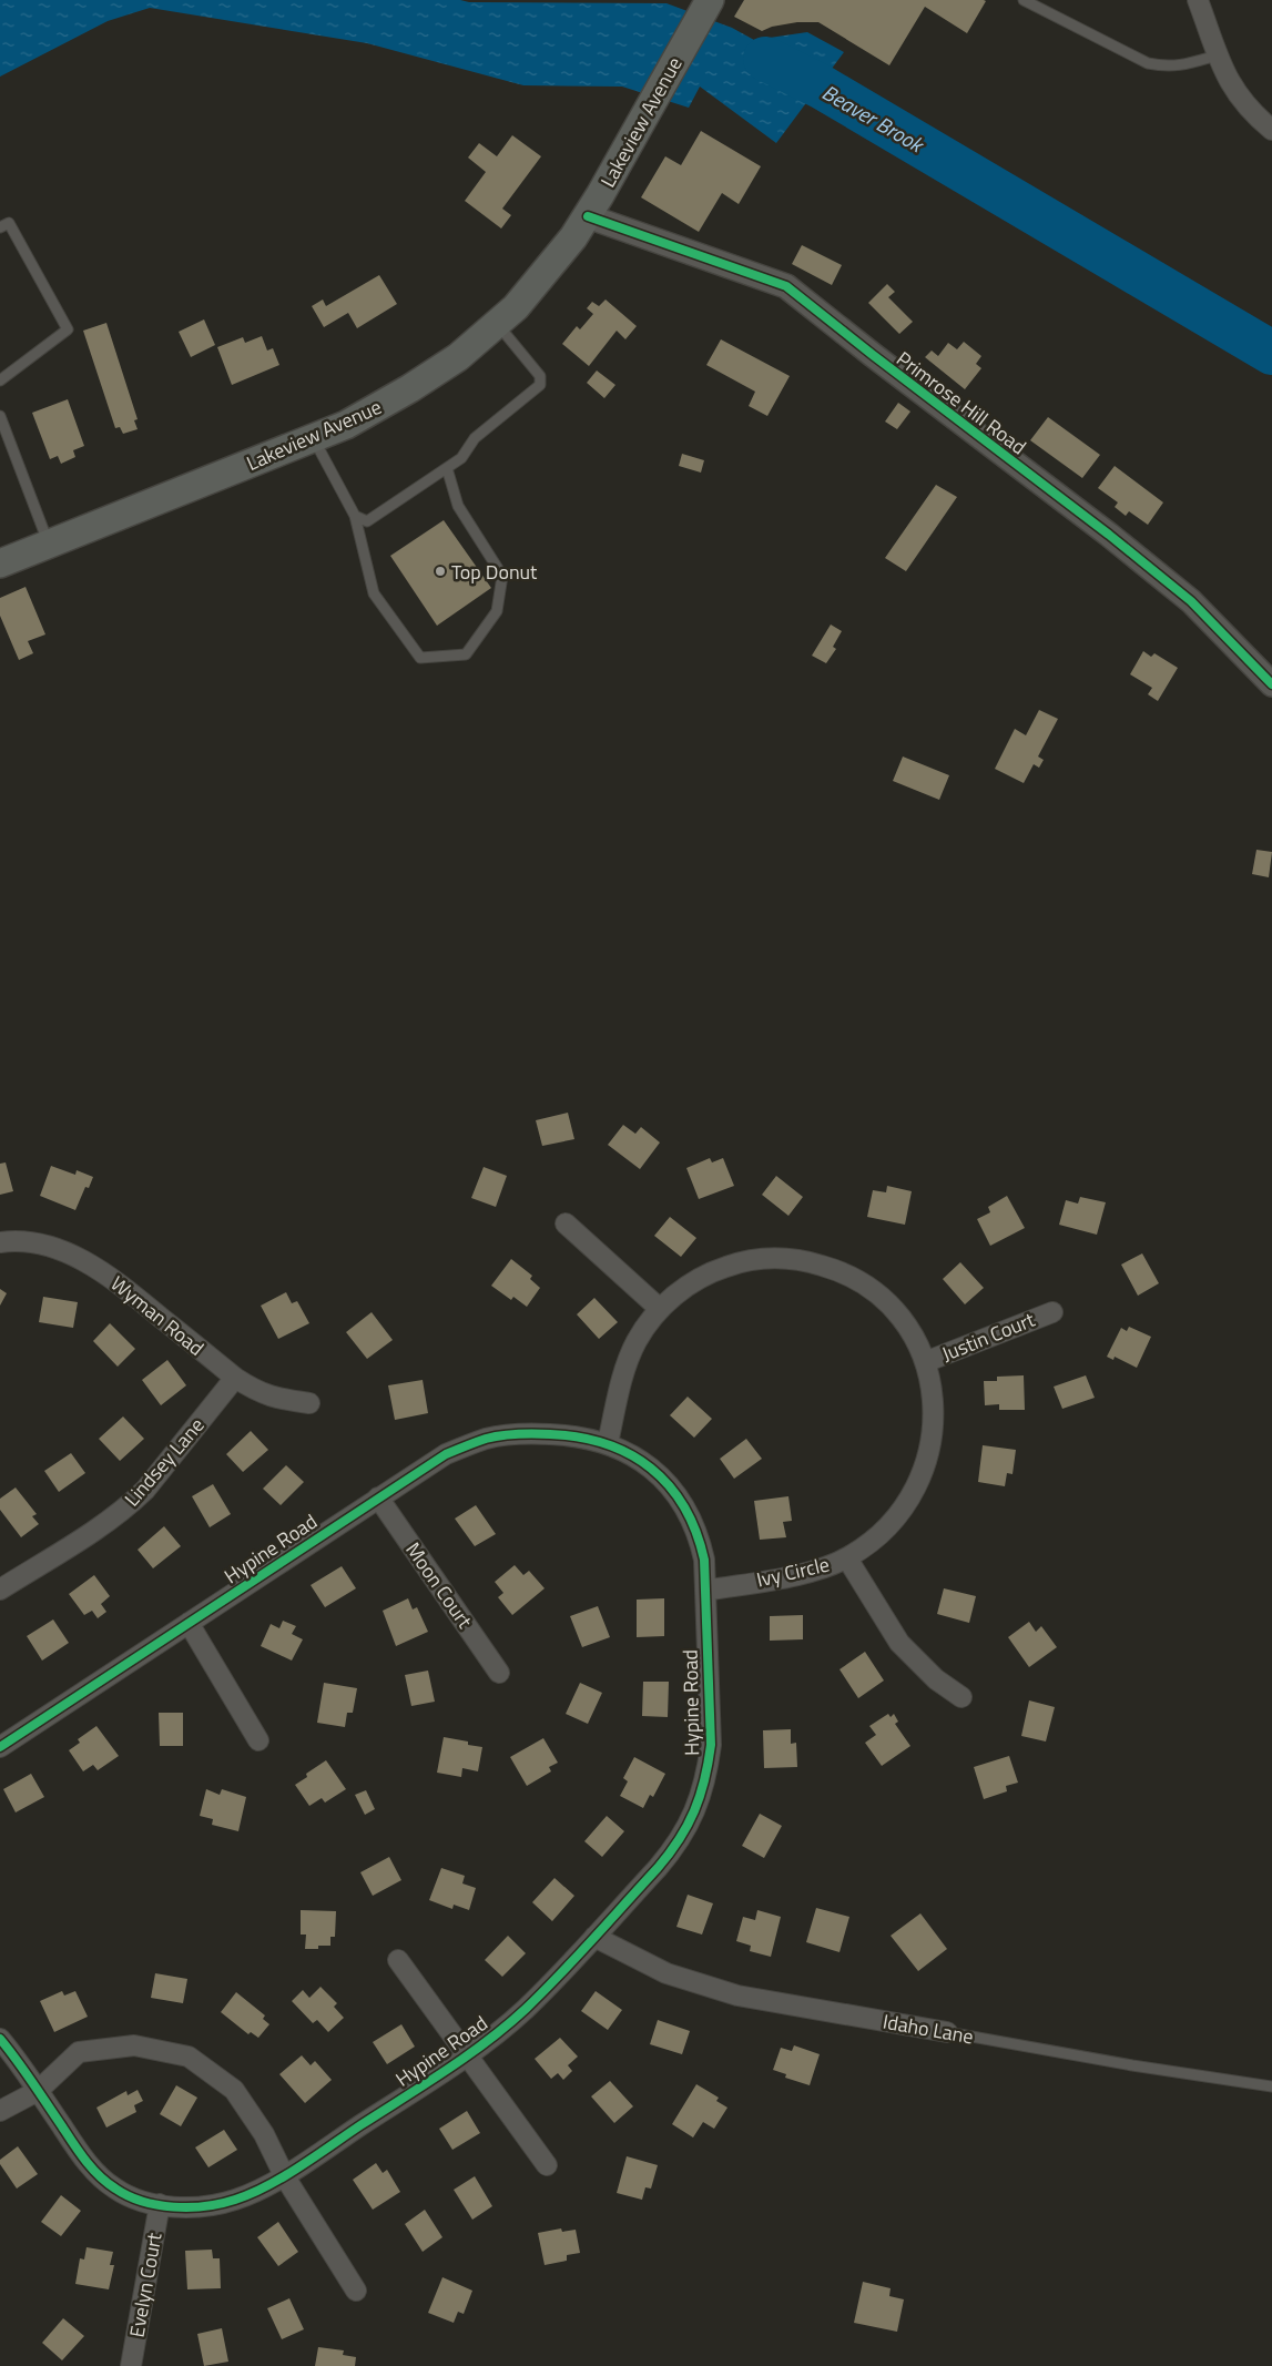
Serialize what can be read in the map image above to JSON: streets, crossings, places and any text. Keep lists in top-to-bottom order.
{
  "streets": {
    "main road": ["Lakeview Avenue"],
    "street": [
      "Primrose Hill Road",
      "Wyman Road",
      "Justin Court",
      "Lindsey Lane",
      "Hypine Road",
      "Ivy Circle",
      "Moon Court",
      "Idaho Lane",
      "Evelyn Court"
    ]
  },
  "crossings": [
    ["Lakeview Avenue", "Primrose Hill Road"],
    ["Wyman Road", "Lindsey Lane"],
    ["Justin Court", "Ivy Circle"],
    ["Hypine Road", "Ivy Circle"],
    ["Hypine Road", "Moon Court"],
    ["Hypine Road", "Idaho Lane"],
    ["Hypine Road", "Evelyn Court"]
  ],
  "water": ["Beaver Brook"],
  "places": ["Top Donut"]
}
